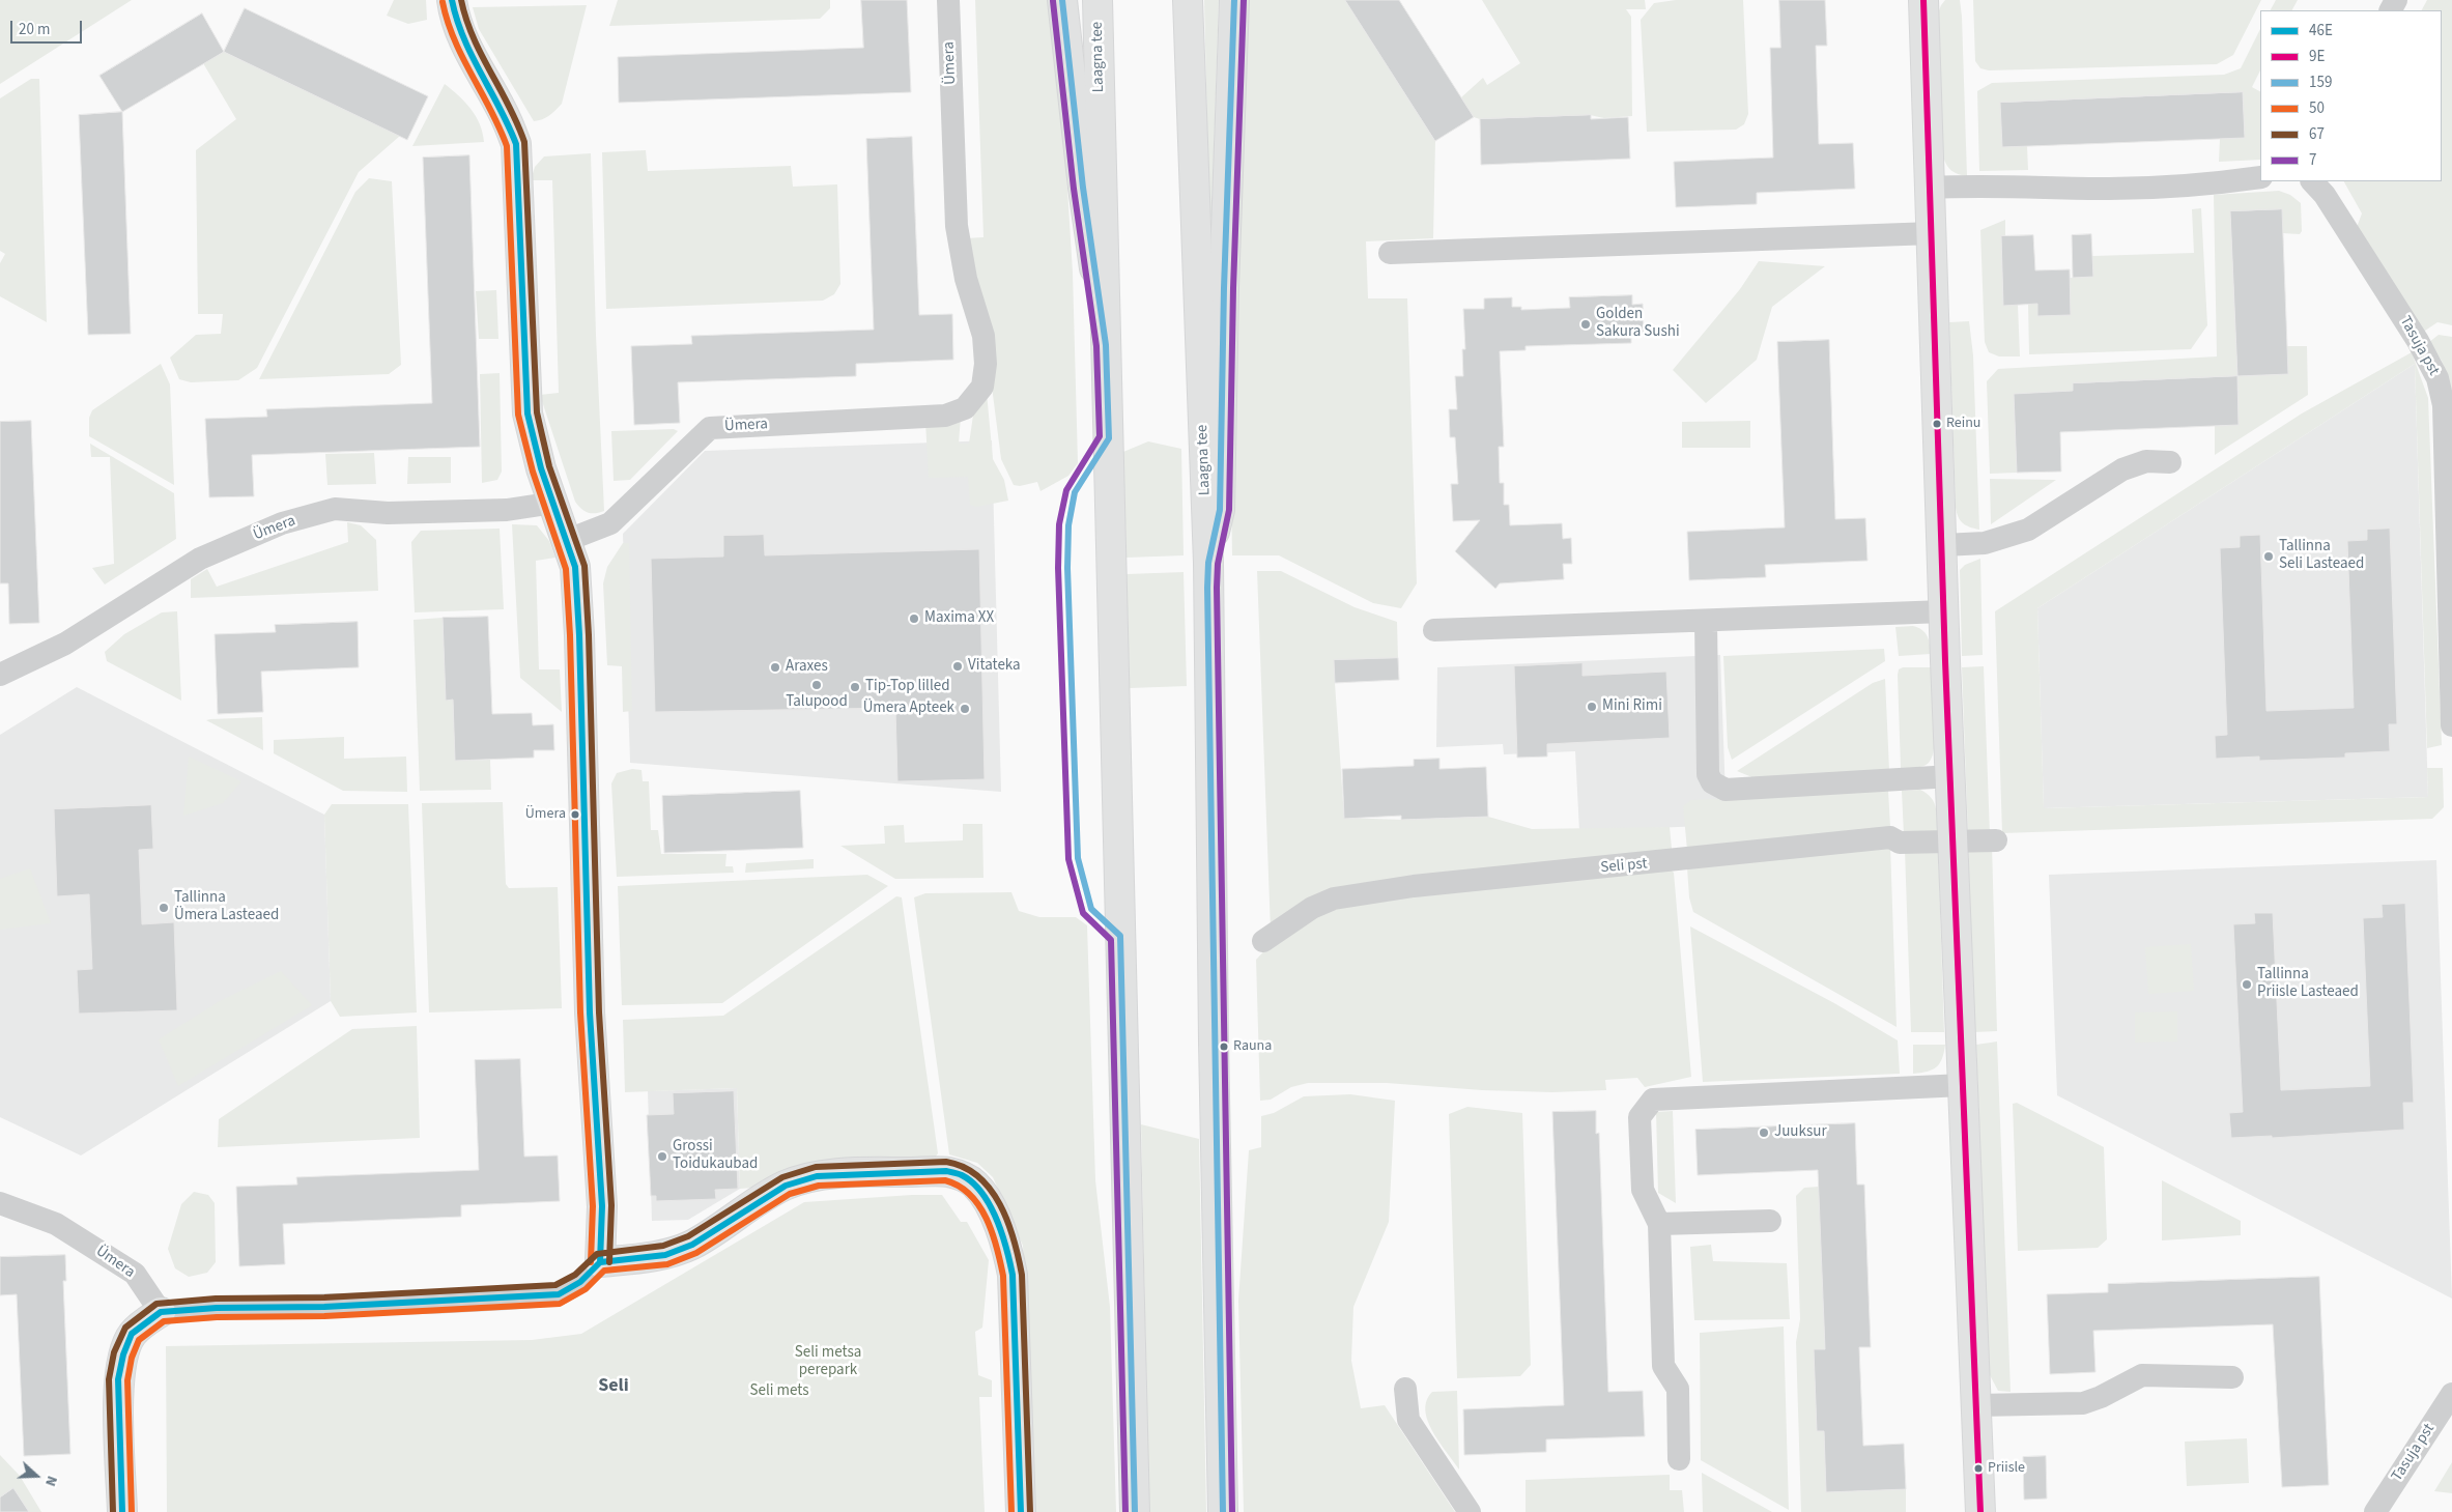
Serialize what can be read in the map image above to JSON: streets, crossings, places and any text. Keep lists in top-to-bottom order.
{
  "streets": {
    "street": [
      "Laagna tee",
      "Ümera",
      "Tasuja pst",
      "Seli pst"
    ]
  },
  "districts": ["Seli"],
  "parks": ["Seli metsa perepark", "Seli mets"],
  "places": [
    "Golden Sakura Sushi",
    "Reinu",
    "Tallinna Seli Lasteaed",
    "Maxima XX",
    "Vitateka",
    "Araxes",
    "Talupood",
    "Tip-Top lilled",
    "Mini Rimi",
    "Ümera Apteek",
    "Ümera",
    "Tallinna Ümera Lasteaed",
    "Tallinna Priisle Lasteaed",
    "Rauna",
    "Juuksur",
    "Grossi Toidukaubad",
    "Priisle"
  ],
  "lines": [
    "transit line 46E",
    "transit line 9E",
    "transit line 159",
    "transit line 67",
    "transit line 7",
    "transit line 50"
  ],
  "legend": [
    "46E",
    "9E",
    "159",
    "50",
    "67",
    "7"
  ],
  "scale_bar": "20 m",
  "north": "right"
}
